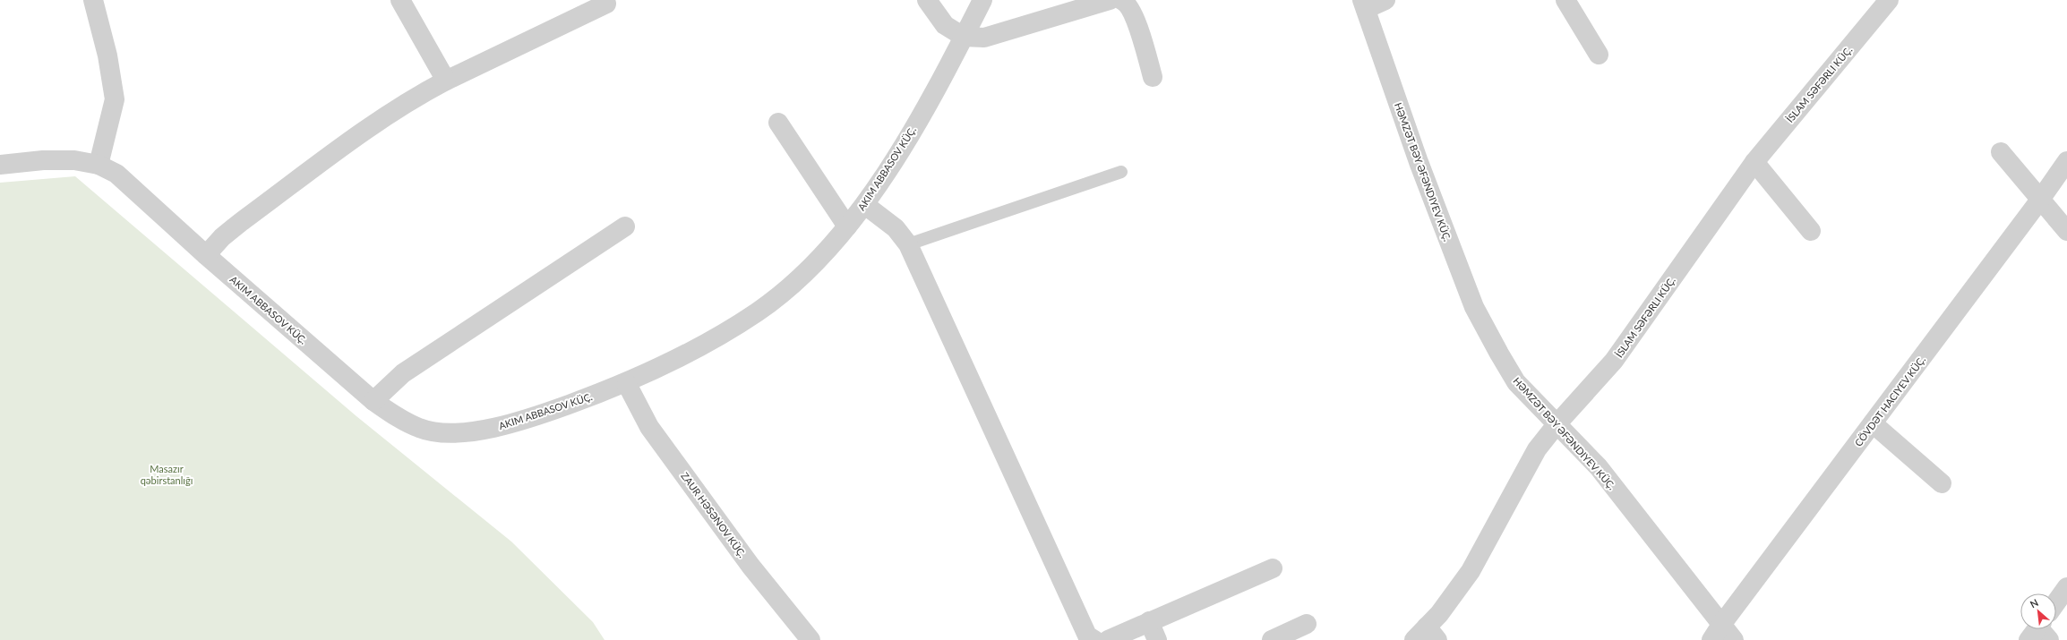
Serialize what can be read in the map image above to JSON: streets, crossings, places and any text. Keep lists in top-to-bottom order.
{
  "streets": {
    "street": [
      "İSLAM SƏFƏRLI KÜÇ.",
      "AKIM ABBASOV KÜÇ.",
      "HƏMZƏT BƏY ƏFƏNDIYEV KÜÇ.",
      "ZAUR HƏSƏNOV KÜÇ."
    ]
  },
  "crossings": [
    ["İSLAM SƏFƏRLI KÜÇ.", "HƏMZƏT BƏY ƏFƏNDIYEV KÜÇ."],
    ["AKIM ABBASOV KÜÇ.", "ZAUR HƏSƏNOV KÜÇ."]
  ],
  "parks": ["Masazır qəbirstanlığı"],
  "north": "top left"
}
